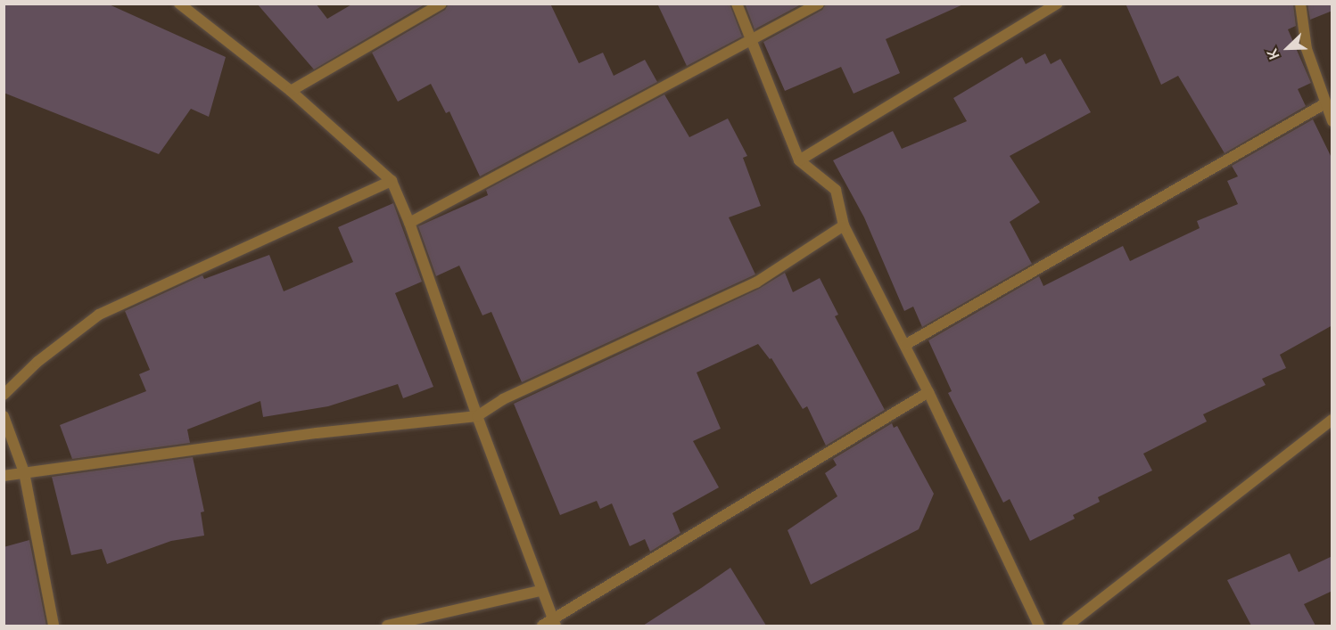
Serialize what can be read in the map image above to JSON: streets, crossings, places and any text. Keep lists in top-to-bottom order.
{
  "north": "bottom left"
}
